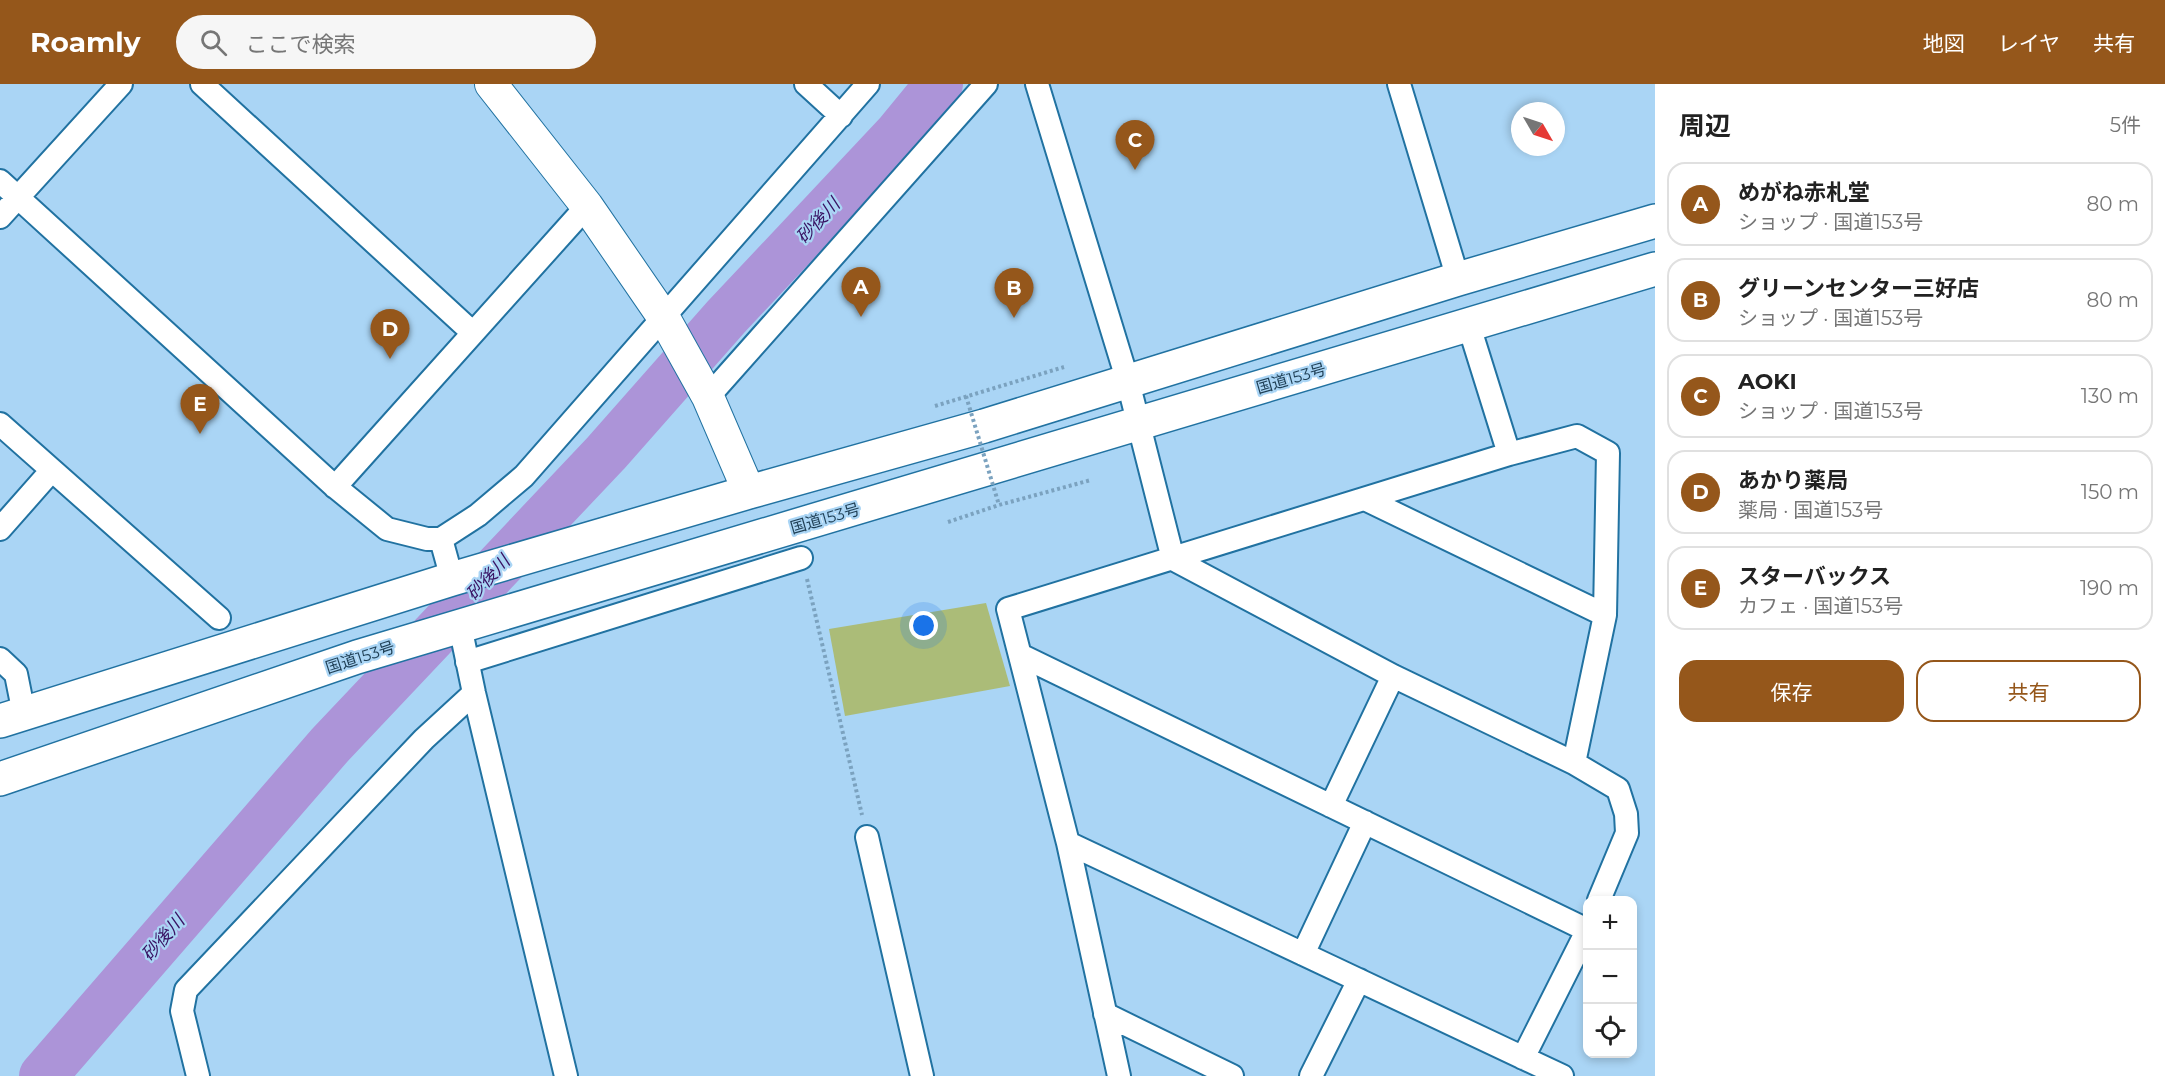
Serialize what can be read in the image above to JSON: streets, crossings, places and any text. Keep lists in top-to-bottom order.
{
  "streets": {
    "highway": ["国道153号"]
  },
  "water": ["砂後川"],
  "north": "bottom right",
  "page": {
    "header": "Roamly",
    "search": "ここで検索",
    "nav": ["地図", "レイヤ", "共有"],
    "heading": ["周辺", "5件"],
    "pins": [
      "C",
      "A",
      "B",
      "D",
      "E"
    ],
    "list": [
      {
        "mark": "A",
        "name": "めがね赤札堂",
        "note": "ショップ · 国道153号",
        "value": "80 m"
      },
      {
        "mark": "B",
        "name": "グリーンセンター三好店",
        "note": "ショップ · 国道153号",
        "value": "80 m"
      },
      {
        "mark": "C",
        "name": "AOKI",
        "note": "ショップ · 国道153号",
        "value": "130 m"
      },
      {
        "mark": "D",
        "name": "あかり薬局",
        "note": "薬局 · 国道153号",
        "value": "150 m"
      },
      {
        "mark": "E",
        "name": "スターバックス",
        "note": "カフェ · 国道153号",
        "value": "190 m"
      }
    ],
    "buttons": ["保存", "共有"],
    "map_buttons": ["+", "−"]
  }
}
